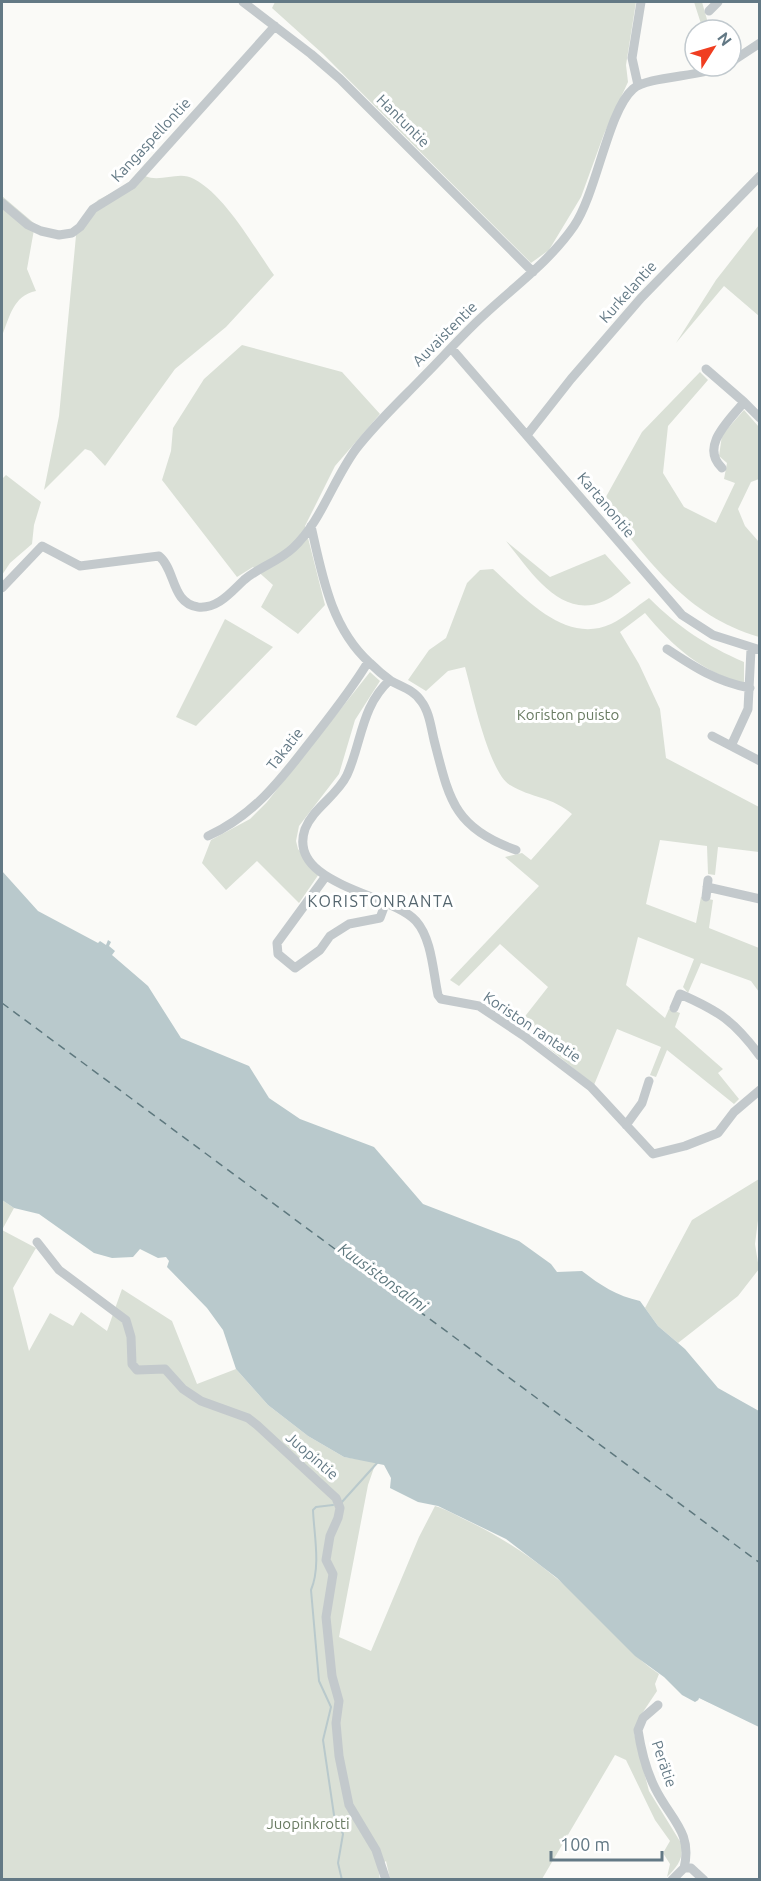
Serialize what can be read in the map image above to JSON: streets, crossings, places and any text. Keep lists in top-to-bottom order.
{
  "streets": {
    "street": [
      "Hantuntie",
      "Kangaspellontie",
      "Kurkelantie",
      "Auvaistentie",
      "Kartanontie",
      "Takatie",
      "Koriston rantatie",
      "Juopintie",
      "Perätie"
    ]
  },
  "crossings": [
    ["Hantuntie", "Kangaspellontie"],
    ["Hantuntie", "Auvaistentie"],
    ["Kurkelantie", "Kartanontie"],
    ["Auvaistentie", "Kartanontie"]
  ],
  "districts": ["KORISTONRANTA"],
  "water": ["Kuusistonsalmi"],
  "parks": ["Koriston puisto", "Juopinkrotti"],
  "scale_bar": "100 m",
  "north": "top right"
}
